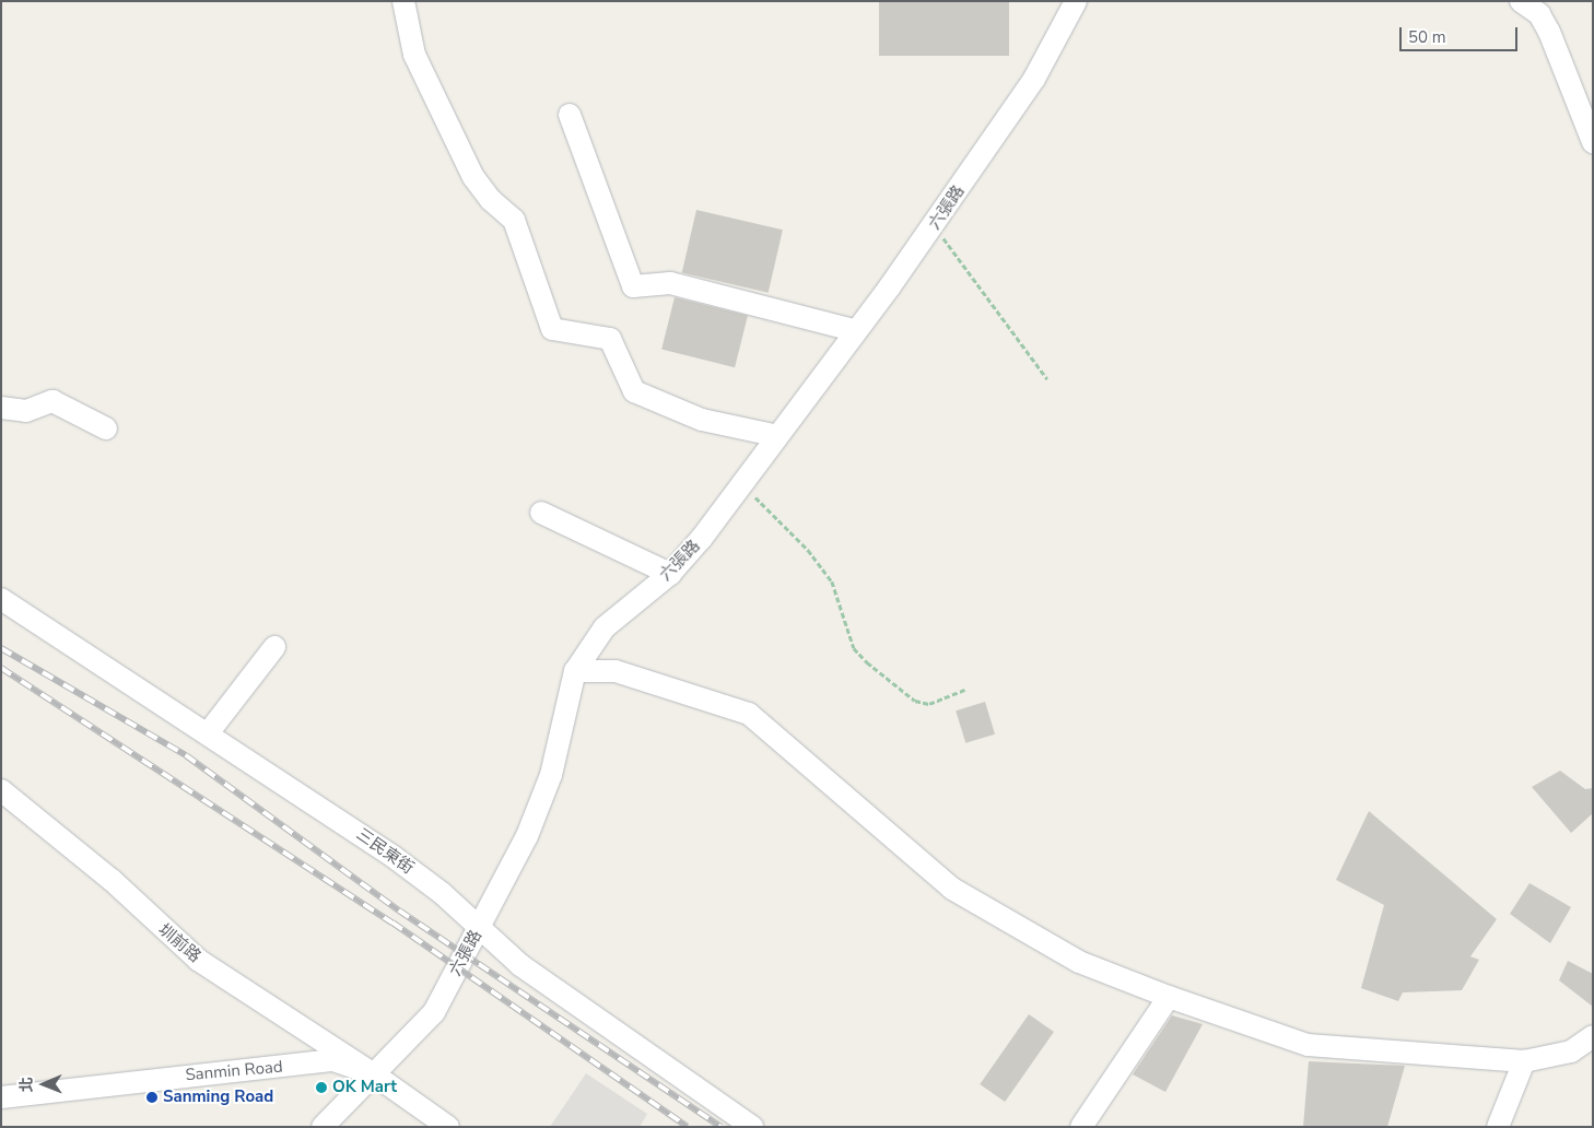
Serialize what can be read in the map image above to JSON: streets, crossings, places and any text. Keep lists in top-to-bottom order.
{
  "streets": {
    "street": [
      "六張路",
      "三民東街",
      "圳前路",
      "Sanmin Road"
    ]
  },
  "crossings": [
    ["六張路", "三民東街"],
    ["六張路", "圳前路"],
    ["六張路", "Sanmin Road"],
    ["圳前路", "Sanmin Road"]
  ],
  "places": ["OK Mart", "Sanming Road"],
  "scale_bar": "50 m",
  "north": "left"
}
